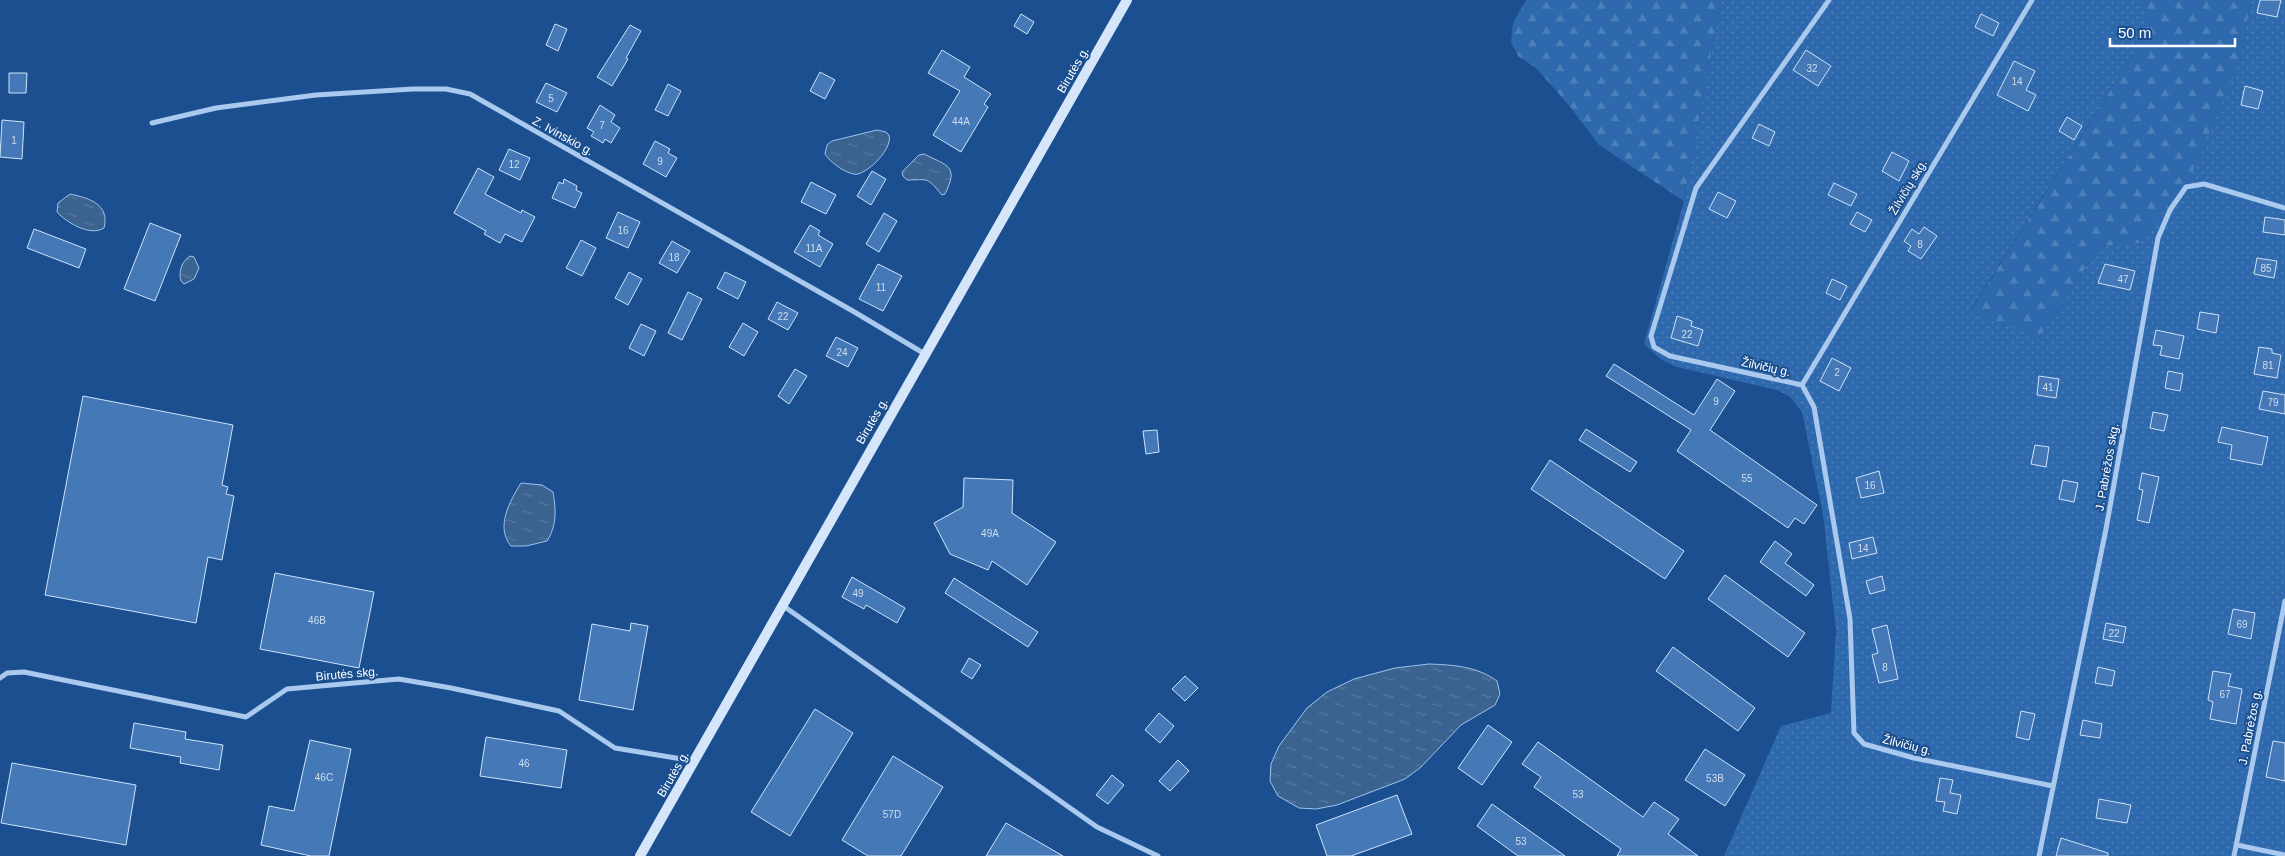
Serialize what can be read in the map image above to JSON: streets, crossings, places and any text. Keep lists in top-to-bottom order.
{
  "streets": {
    "main road": ["Birutės g."],
    "street": [
      "Z. Ivinskio g.",
      "Žilvičių skg.",
      "Žilvičių g.",
      "J. Pabrėžos skg.",
      "Birutės skg.",
      "J. Pabrėžos g."
    ]
  },
  "crossings": [
    ["Birutės g.", "Z. Ivinskio g."],
    ["Birutės g.", "Birutės skg."],
    ["Žilvičių skg.", "Žilvičių g."],
    ["Žilvičių g.", "J. Pabrėžos skg."]
  ],
  "house_numbers": [
    "32",
    "14",
    "5",
    "44A",
    "7",
    "1",
    "9",
    "12",
    "16",
    "8",
    "11A",
    "18",
    "85",
    "47",
    "11",
    "22",
    "22",
    "24",
    "81",
    "2",
    "41",
    "9",
    "79",
    "55",
    "16",
    "49A",
    "14",
    "49",
    "46B",
    "69",
    "22",
    "8",
    "67",
    "46",
    "46C",
    "53B",
    "53",
    "57D",
    "53"
  ],
  "scale_bar": "50 m"
}
